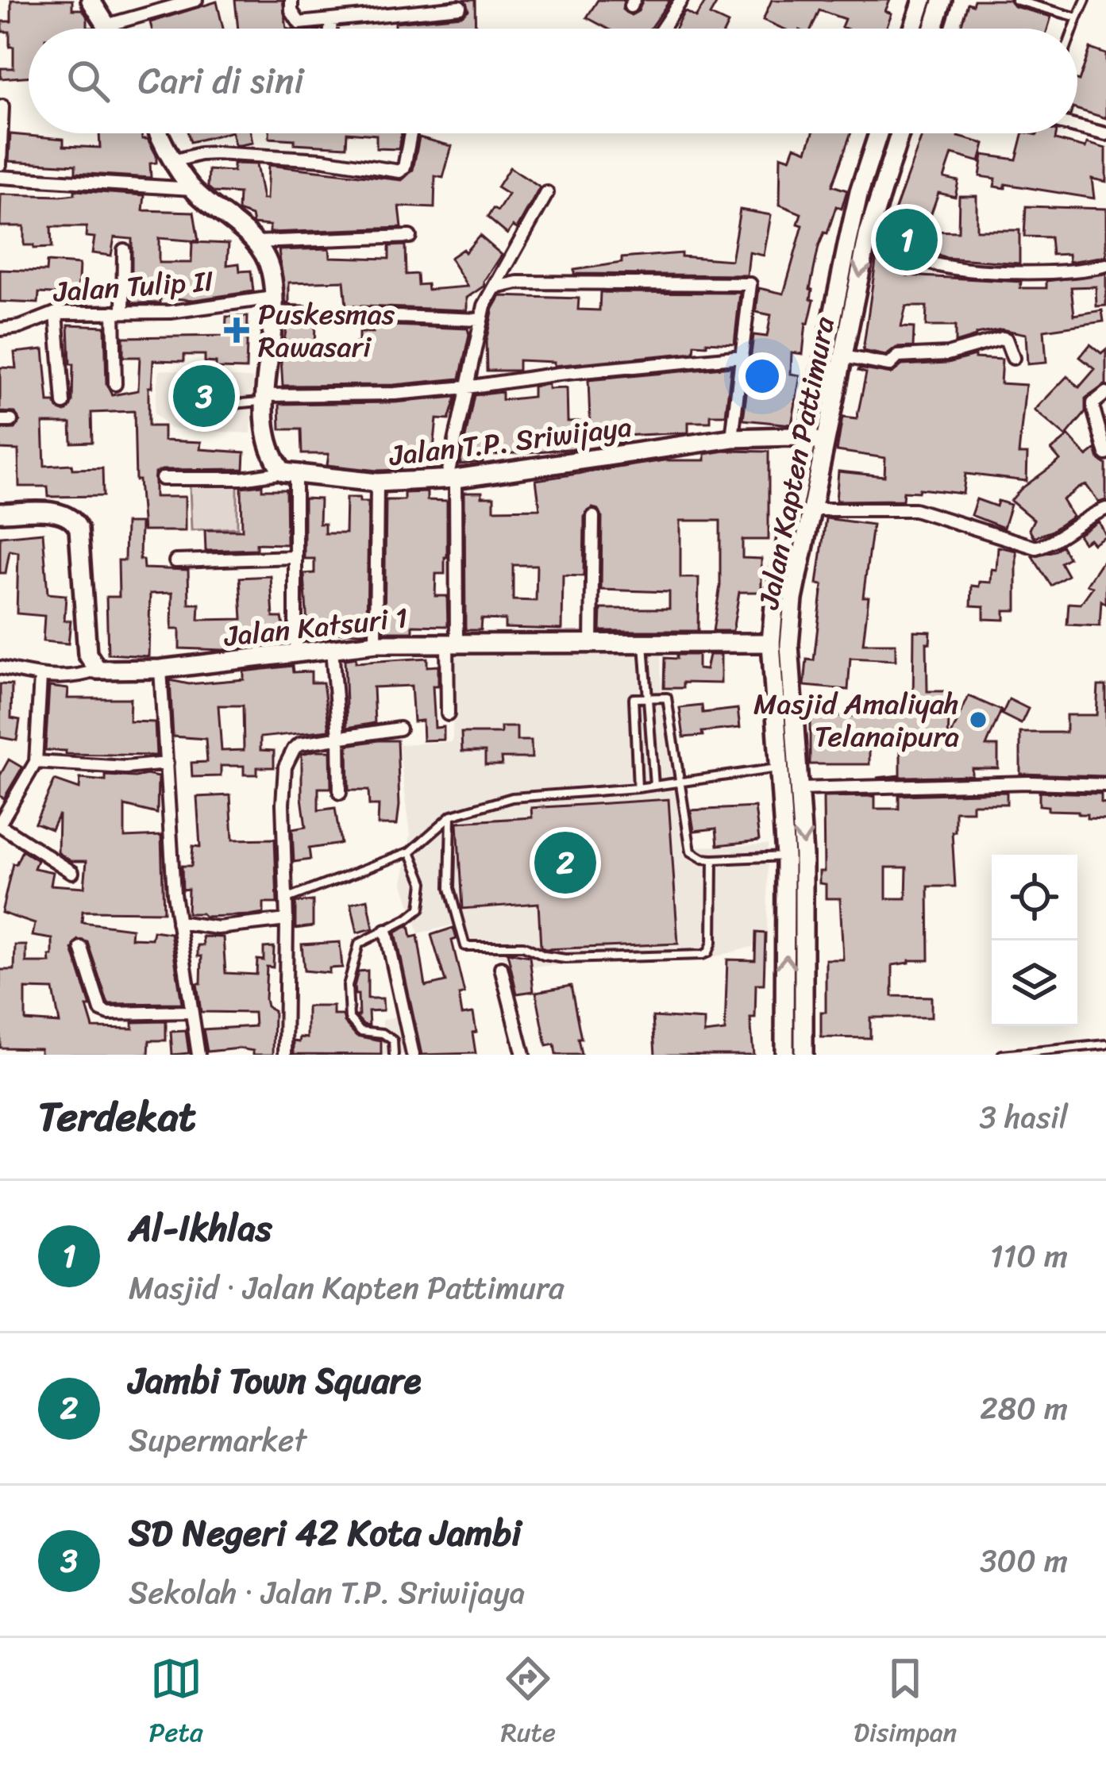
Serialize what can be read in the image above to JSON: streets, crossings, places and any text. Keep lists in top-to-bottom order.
{
  "streets": {
    "main road": ["Jalan T.P. Sriwijaya", "Jalan Kapten Pattimura", "Jalan Katsuri 1"],
    "street": ["Jalan Tulip II"]
  },
  "crossings": [
    ["Jalan T.P. Sriwijaya", "Jalan Kapten Pattimura"],
    ["Jalan Kapten Pattimura", "Jalan Katsuri 1"]
  ],
  "places": {
    "health": ["Puskesmas Rawasari"],
    "other": ["Masjid Amaliyah Telanaipura"]
  },
  "page": {
    "search": "Cari di sini",
    "pins": ["1", "3", "2"],
    "heading": ["Terdekat", "3 hasil"],
    "list": [
      {
        "mark": "1",
        "name": "Al-Ikhlas",
        "note": "Masjid · Jalan Kapten Pattimura",
        "value": "110 m"
      },
      {
        "mark": "2",
        "name": "Jambi Town Square",
        "note": "Supermarket",
        "value": "280 m"
      },
      {
        "mark": "3",
        "name": "SD Negeri 42 Kota Jambi",
        "note": "Sekolah · Jalan T.P. Sriwijaya",
        "value": "300 m"
      }
    ],
    "nav": ["Peta", "Rute", "Disimpan"]
  }
}
